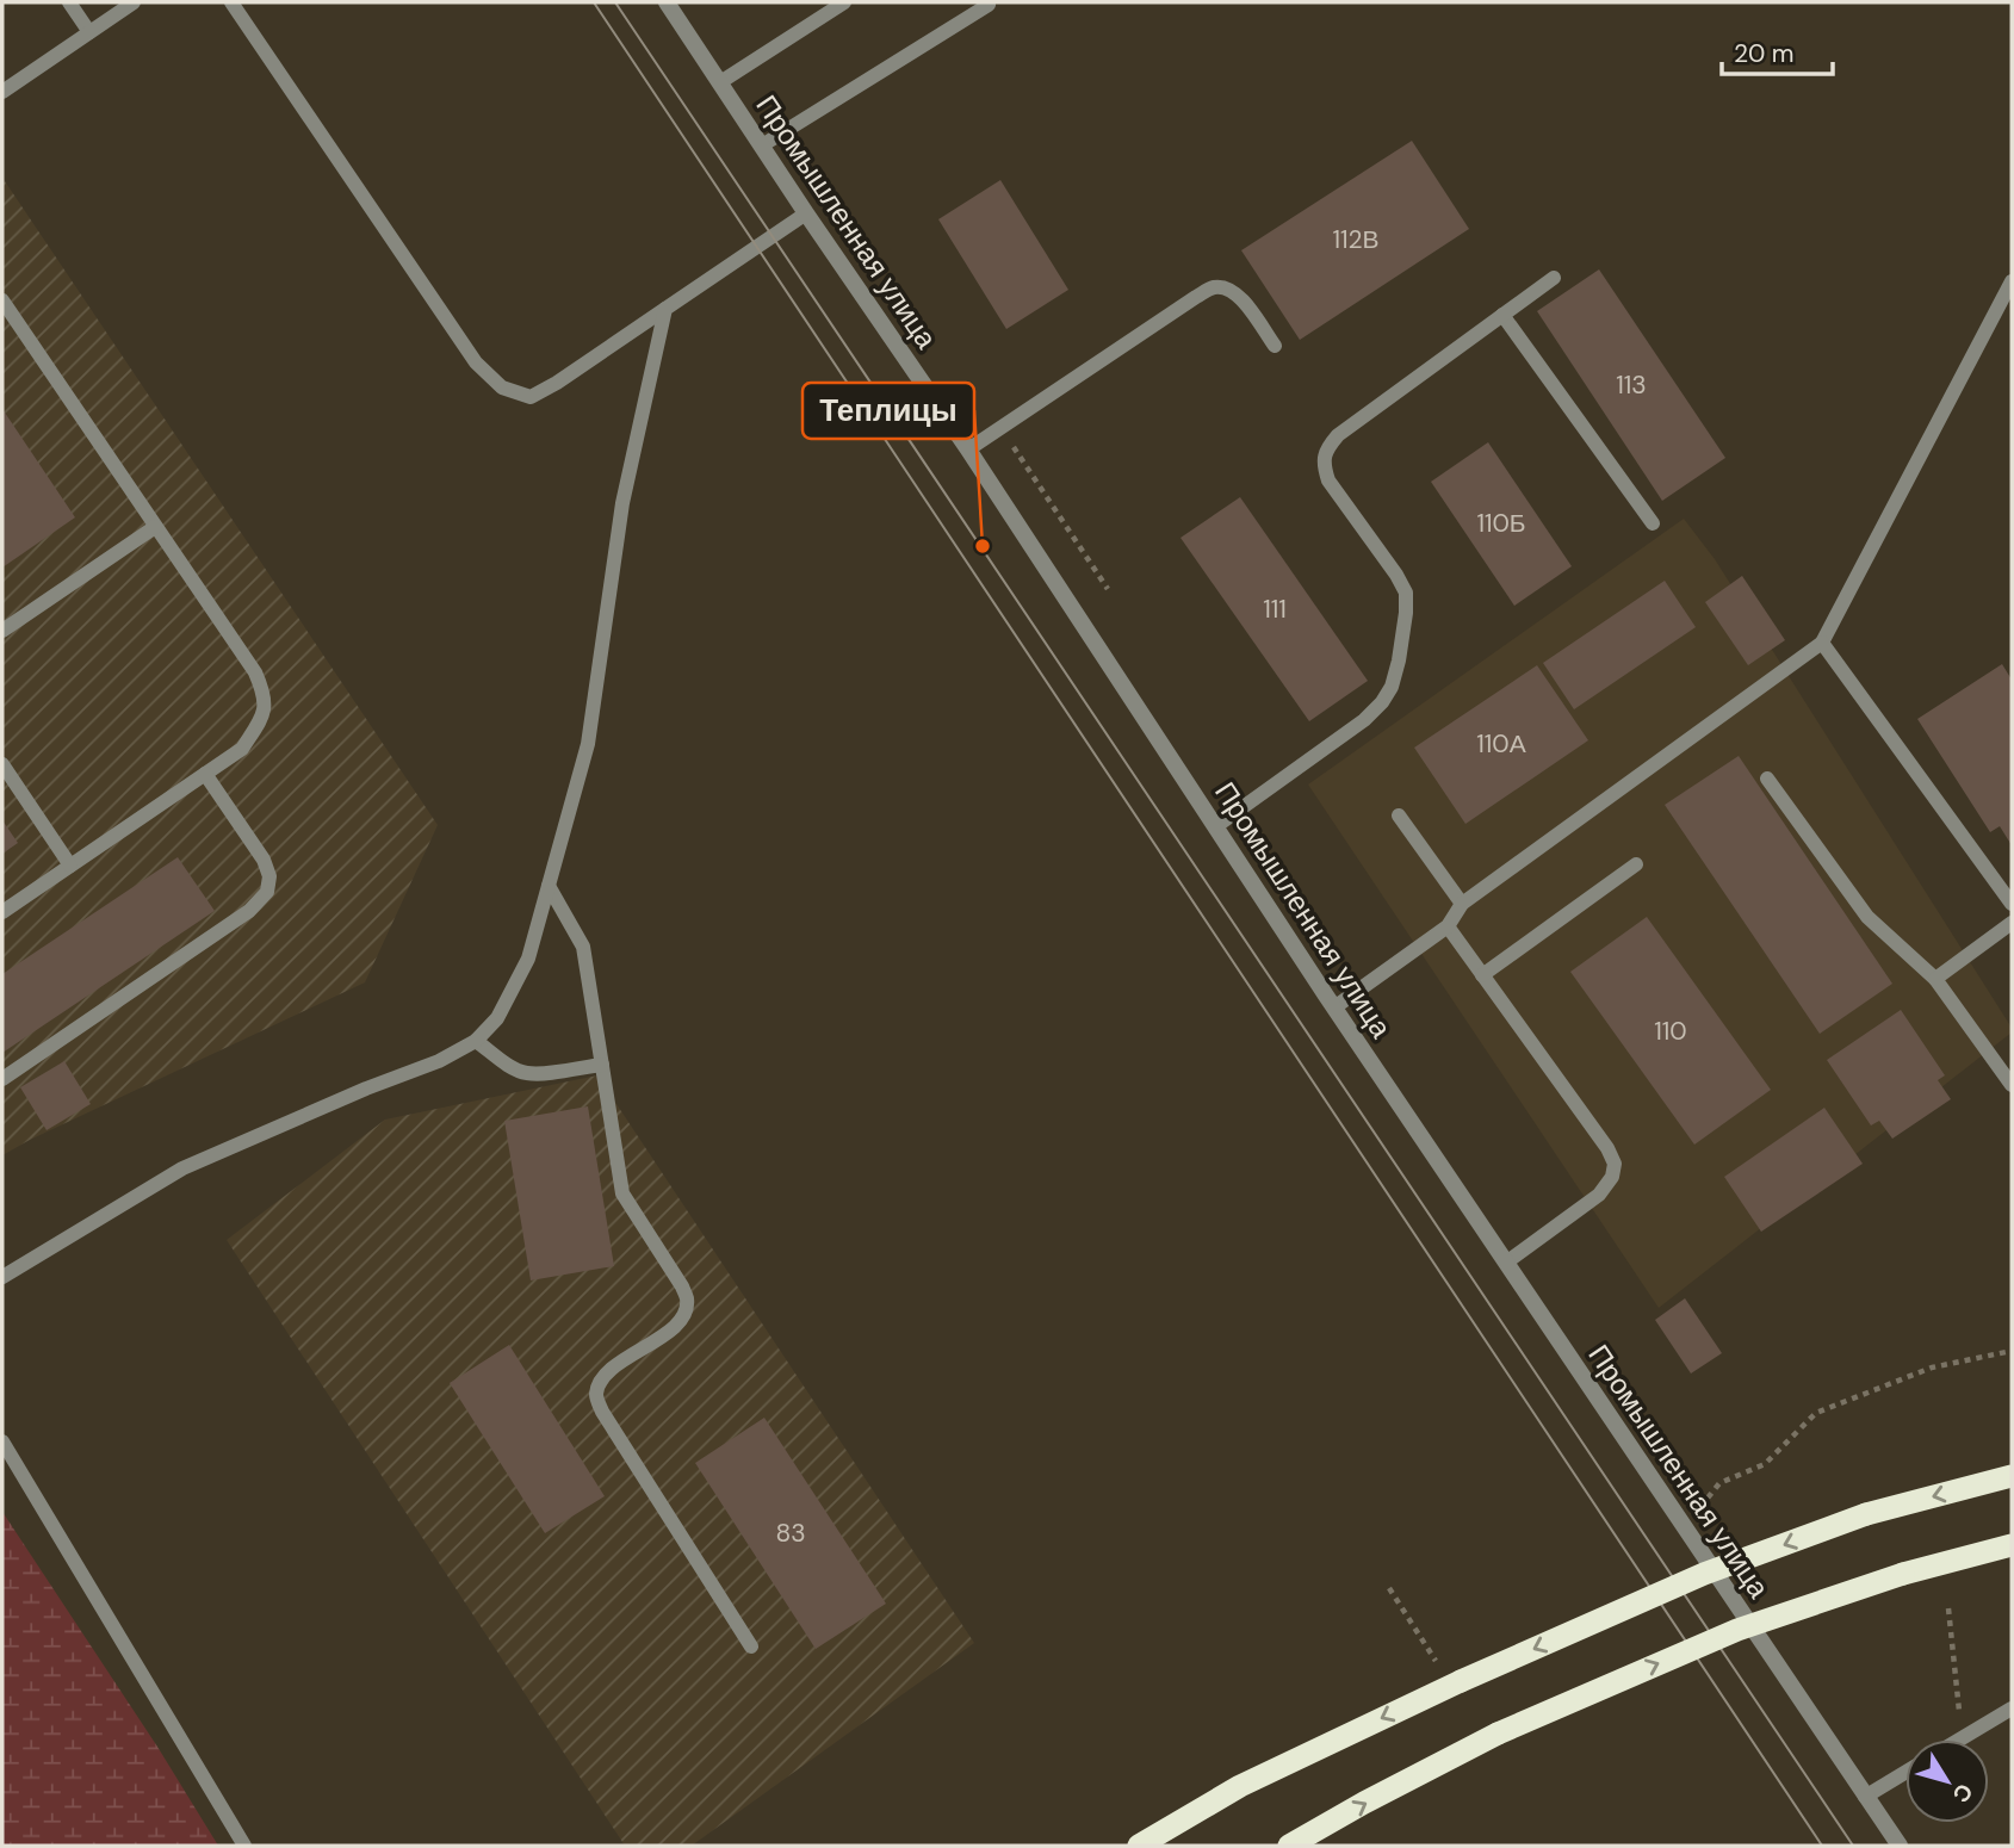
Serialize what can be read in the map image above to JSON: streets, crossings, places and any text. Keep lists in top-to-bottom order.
{
  "streets": {
    "street": ["Промышленная улица"]
  },
  "places": ["Теплицы"],
  "house_numbers": [
    "112В",
    "113",
    "110Б",
    "111",
    "110А",
    "110",
    "83"
  ],
  "scale_bar": "20 m",
  "north": "bottom right"
}
